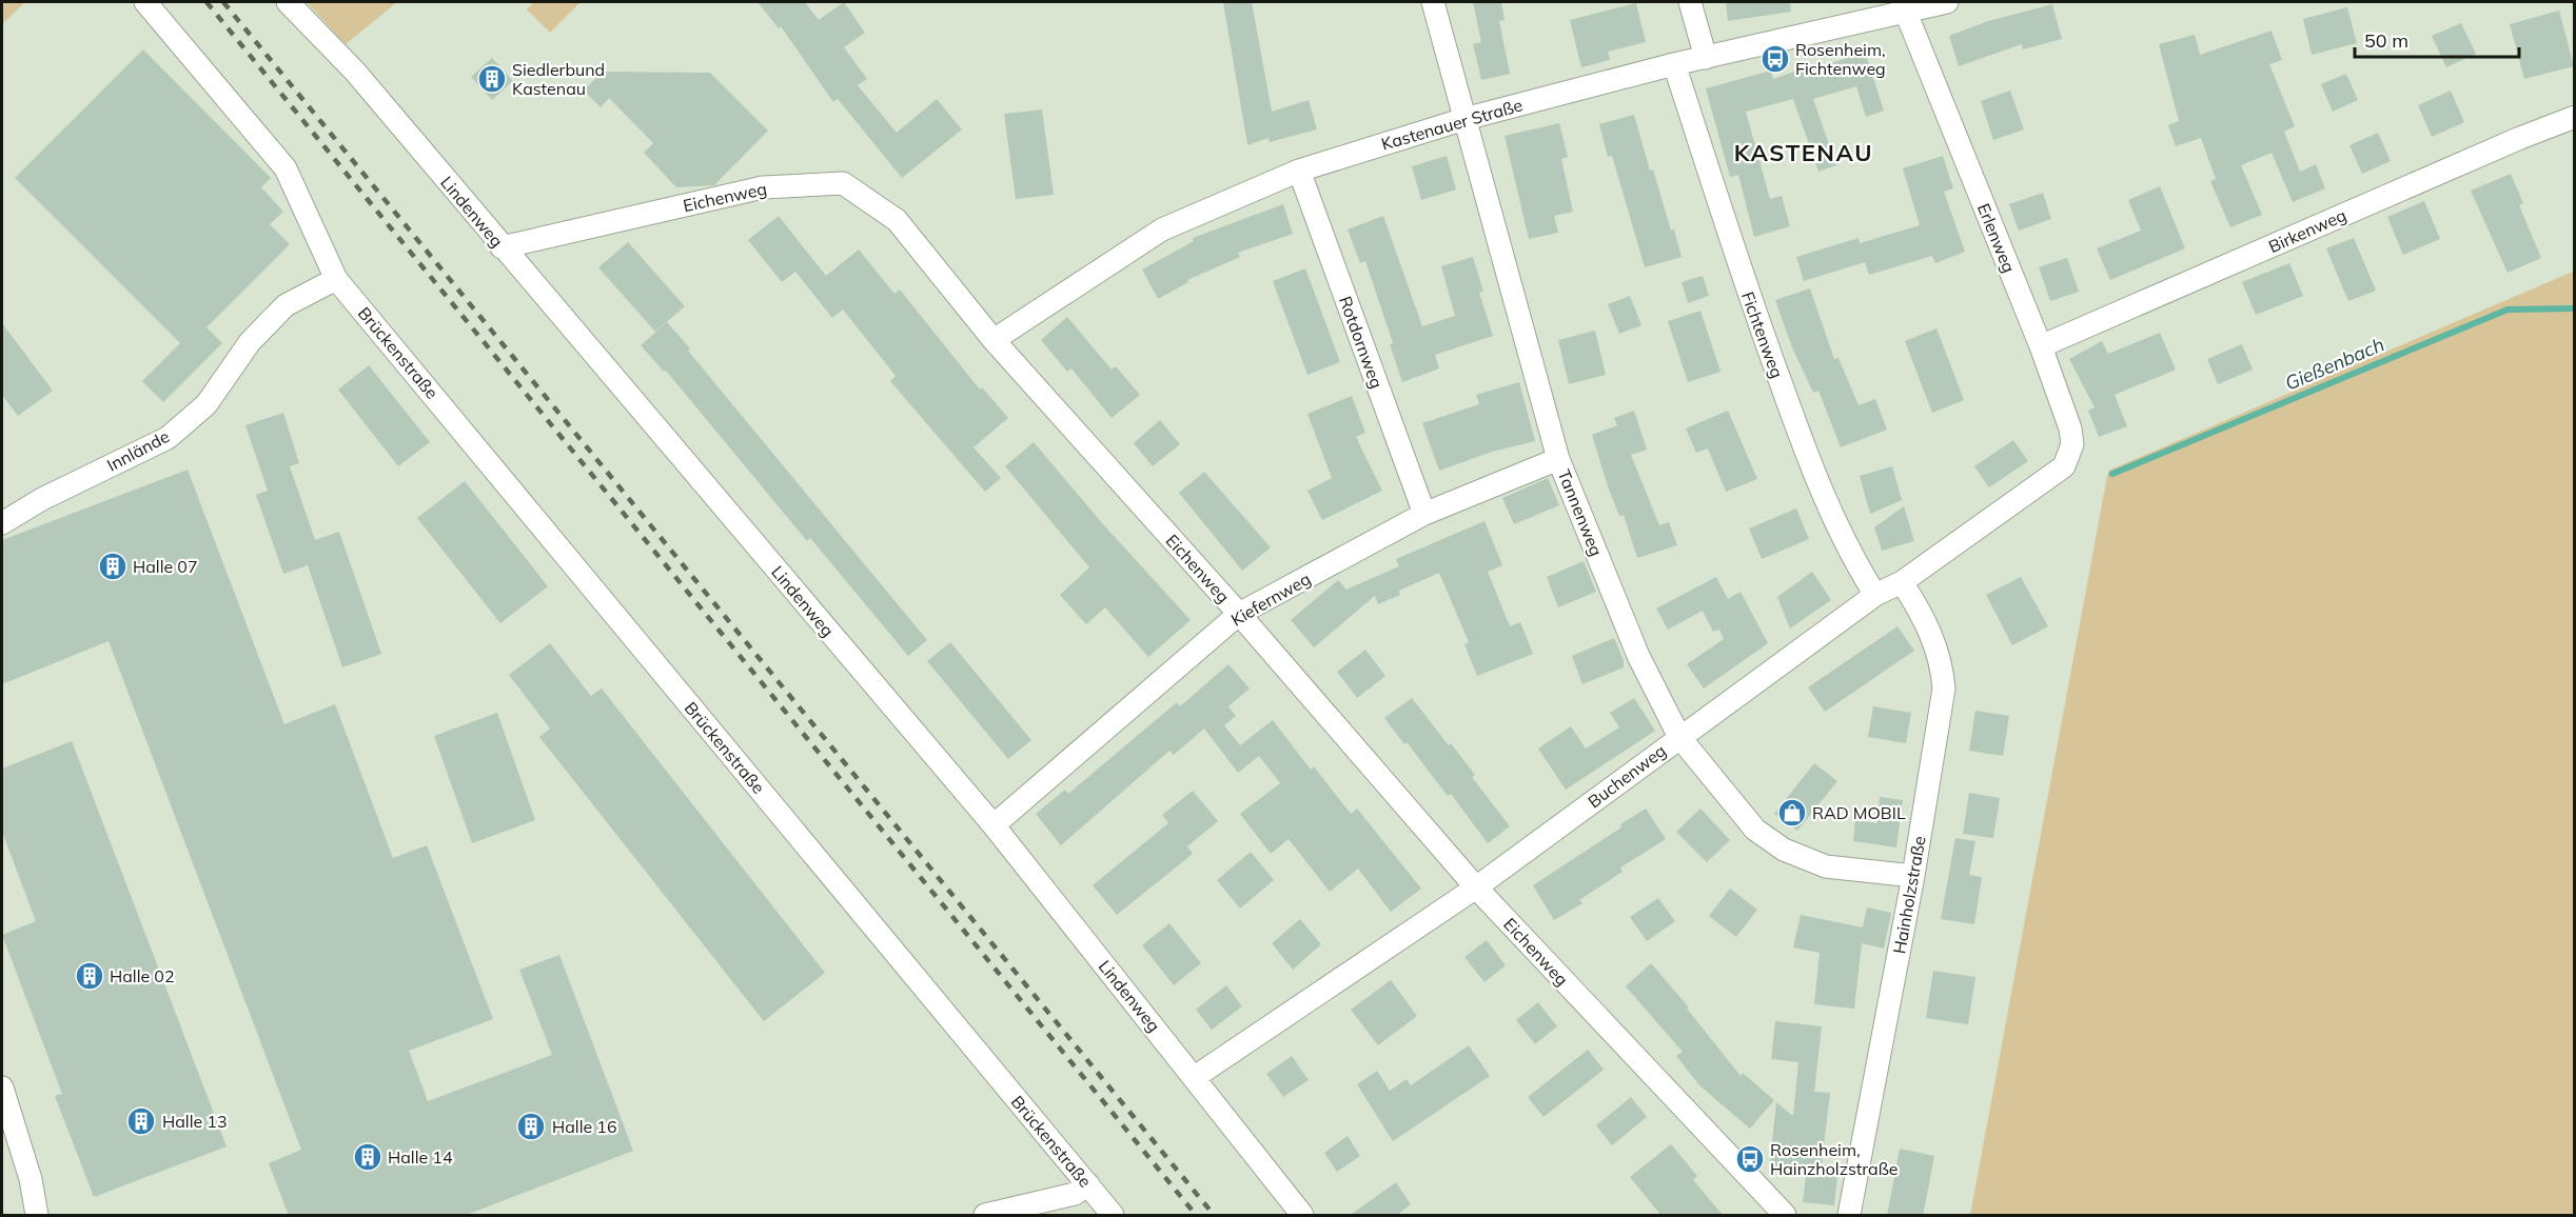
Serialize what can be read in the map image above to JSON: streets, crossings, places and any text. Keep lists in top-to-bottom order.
{
  "streets": {
    "street": [
      "Kastenauer Straße",
      "Eichenweg",
      "Lindenweg",
      "Birkenweg",
      "Erlenweg",
      "Fichtenweg",
      "Rotdornweg",
      "Brückenstraße",
      "Innlände",
      "Tannenweg",
      "Kiefernweg",
      "Buchenweg",
      "Hainholzstraße"
    ]
  },
  "crossings": [
    ["Kastenauer Straße", "Eichenweg"],
    ["Kastenauer Straße", "Erlenweg"],
    ["Kastenauer Straße", "Fichtenweg"],
    ["Kastenauer Straße", "Rotdornweg"],
    ["Kastenauer Straße", "Tannenweg"],
    ["Eichenweg", "Lindenweg"],
    ["Eichenweg", "Kiefernweg"],
    ["Eichenweg", "Buchenweg"],
    ["Lindenweg", "Kiefernweg"],
    ["Lindenweg", "Buchenweg"],
    ["Birkenweg", "Erlenweg"],
    ["Erlenweg", "Buchenweg"],
    ["Fichtenweg", "Buchenweg"],
    ["Rotdornweg", "Kiefernweg"],
    ["Brückenstraße", "Innlände"],
    ["Tannenweg", "Kiefernweg"],
    ["Tannenweg", "Buchenweg"],
    ["Tannenweg", "Hainholzstraße"],
    ["Buchenweg", "Hainholzstraße"]
  ],
  "districts": ["KASTENAU"],
  "water": ["Gießenbach"],
  "places": {
    "bus stop": ["Rosenheim, Fichtenweg", "Rosenheim, Hainzholzstraße"],
    "building": [
      "Siedlerbund Kastenau",
      "Halle 07",
      "Halle 02",
      "Halle 13",
      "Halle 16",
      "Halle 14"
    ],
    "shop": ["RAD MOBIL"]
  },
  "scale_bar": "50 m"
}
